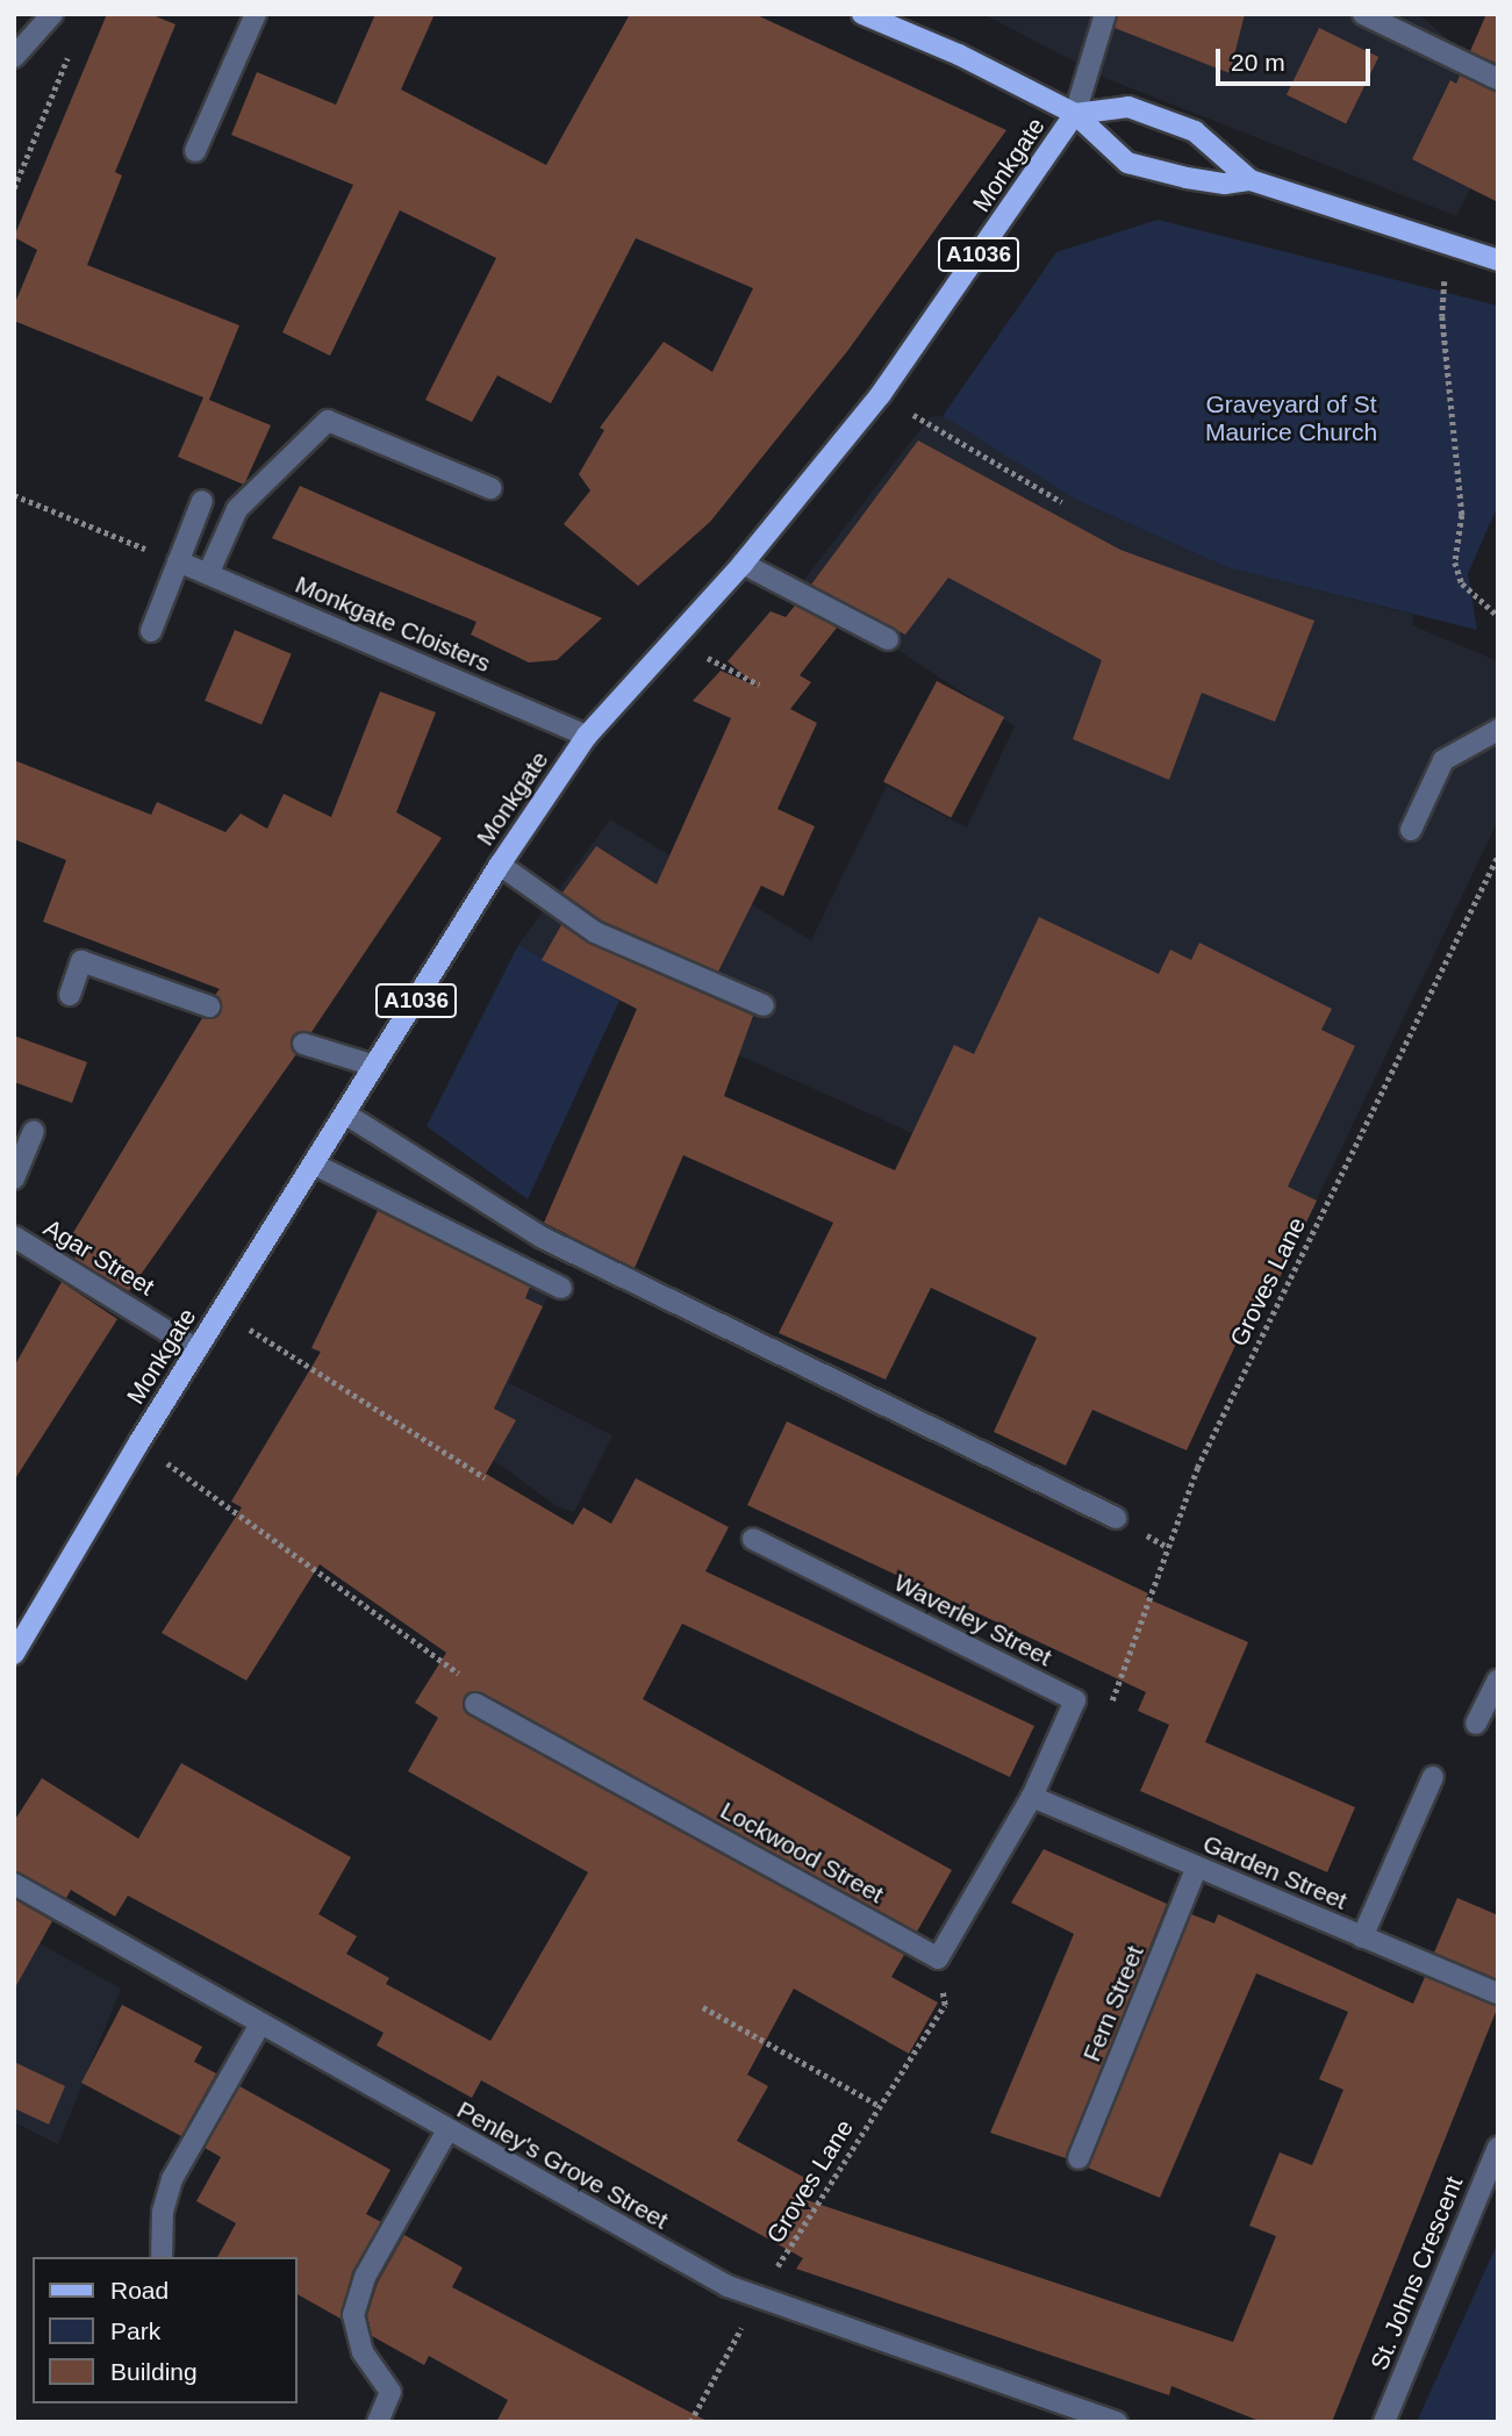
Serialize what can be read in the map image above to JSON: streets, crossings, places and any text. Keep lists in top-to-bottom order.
{
  "streets": {
    "main road": ["Monkgate", "A1036"],
    "street": [
      "Monkgate Cloisters",
      "Agar Street",
      "Waverley Street",
      "Lockwood Street",
      "Garden Street",
      "Fern Street",
      "Penley's Grove Street",
      "St. Johns Crescent"
    ],
    "path": ["Groves Lane"]
  },
  "crossings": [
    ["Monkgate", "Monkgate Cloisters"],
    ["Monkgate", "Agar Street"],
    ["Groves Lane", "Waverley Street"],
    ["Groves Lane", "Lockwood Street"],
    ["Groves Lane", "Penley's Grove Street"],
    ["Garden Street", "Fern Street"]
  ],
  "parks": ["Graveyard of St Maurice Church"],
  "legend": ["Road", "Park", "Building"],
  "scale_bar": "20 m"
}
